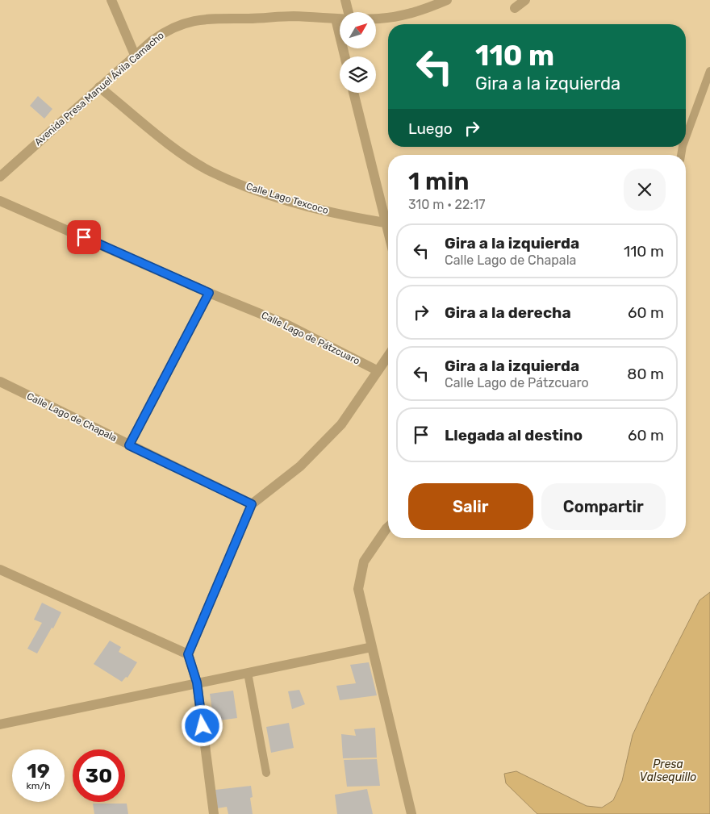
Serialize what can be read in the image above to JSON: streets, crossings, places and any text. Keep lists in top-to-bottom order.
{
  "streets": {
    "street": [
      "Avenida Presa Manuel Ávila Camacho",
      "Calle Lago Texcoco",
      "Calle Lago de Pátzcuaro",
      "Calle Lago de Chapala"
    ]
  },
  "crossings": [
    ["Avenida Presa Manuel Ávila Camacho", "Calle Lago Texcoco"]
  ],
  "water": ["Presa Valsequillo"],
  "north": "top right",
  "page": {
    "turn": ["110 m", "Gira a la izquierda"],
    "then": "Luego",
    "heading": ["1 min", "310 m · 22:17"],
    "list": [
      {
        "name": "Gira a la izquierda",
        "note": "Calle Lago de Chapala",
        "value": "110 m"
      },
      {
        "name": "Gira a la derecha",
        "value": "60 m"
      },
      {
        "name": "Gira a la izquierda",
        "note": "Calle Lago de Pátzcuaro",
        "value": "80 m"
      },
      {
        "name": "Llegada al destino",
        "value": "60 m"
      }
    ],
    "buttons": ["Salir", "Compartir"],
    "speed": "19 km/h",
    "limit": "30"
  }
}
